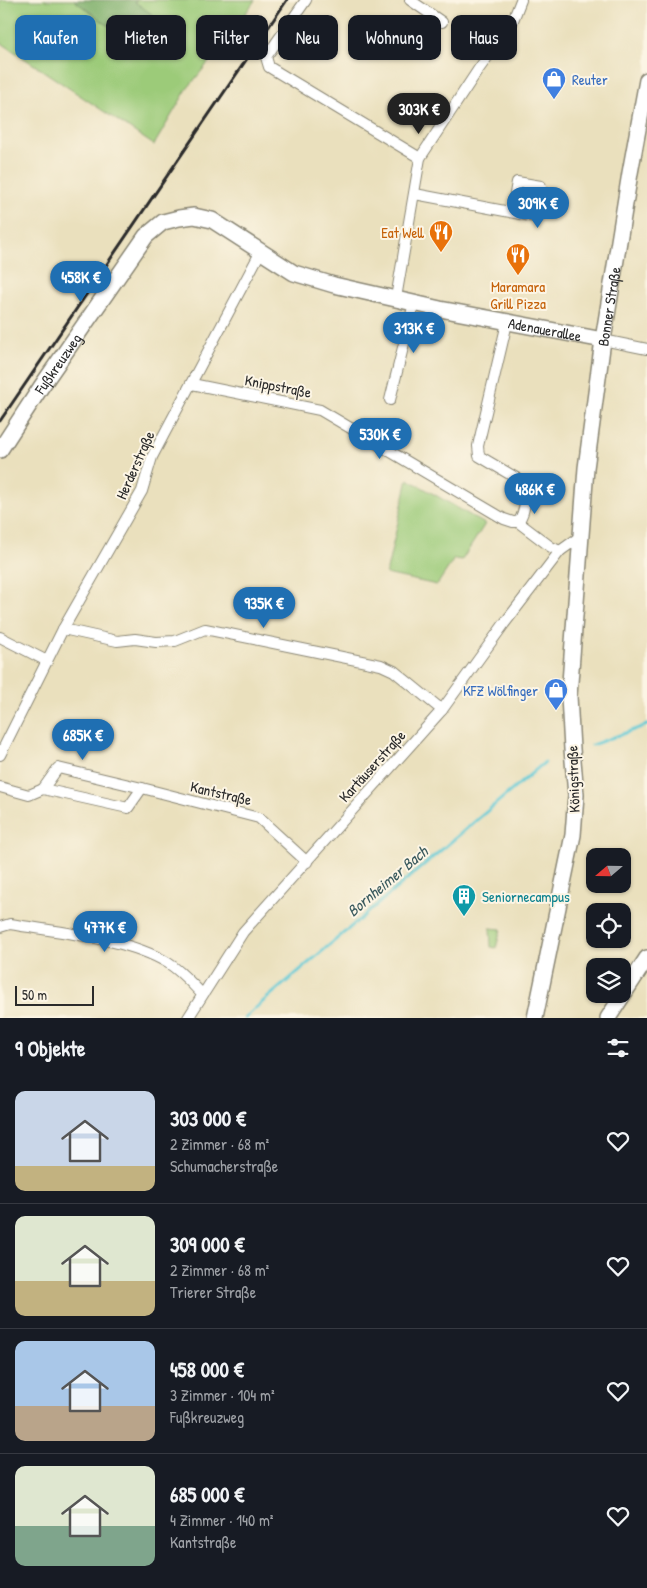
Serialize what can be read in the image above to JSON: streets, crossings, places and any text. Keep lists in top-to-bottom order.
{
  "streets": {
    "street": [
      "Bonner Straße",
      "Adenauerallee",
      "Fußkreuzweg",
      "Knippstraße",
      "Herderstraße",
      "Kartäuserstraße",
      "Königstraße",
      "Kantstraße"
    ]
  },
  "crossings": [
    ["Bonner Straße", "Adenauerallee"],
    ["Bonner Straße", "Kartäuserstraße"],
    ["Bonner Straße", "Königstraße"],
    ["Adenauerallee", "Fußkreuzweg"],
    ["Adenauerallee", "Herderstraße"],
    ["Fußkreuzweg", "Herderstraße"],
    ["Knippstraße", "Herderstraße"],
    ["Knippstraße", "Kartäuserstraße"],
    ["Kartäuserstraße", "Königstraße"],
    ["Kartäuserstraße", "Kantstraße"]
  ],
  "water": ["Bornheimer Bach"],
  "places": {
    "shop": ["Reuter", "KFZ Wölfinger"],
    "restaurant": ["Eat Well", "Maramara Grill Pizza"],
    "building": ["Seniornecampus"]
  },
  "scale_bar": "50 m",
  "north": "left",
  "page": {
    "chip": [
      "Kaufen",
      "Mieten",
      "Filter",
      "Neu",
      "Wohnung",
      "Haus"
    ],
    "price": [
      "303K €",
      "309K €",
      "458K €",
      "313K €",
      "530K €",
      "486K €",
      "935K €",
      "685K €",
      "477K €"
    ],
    "scale": "50 m",
    "heading": "9 Objekte",
    "list": [
      {
        "name": "303 000 €",
        "note": "2 Zimmer · 68 m² · Schumacherstraße"
      },
      {
        "name": "309 000 €",
        "note": "2 Zimmer · 68 m² · Trierer Straße"
      },
      {
        "name": "458 000 €",
        "note": "3 Zimmer · 104 m² · Fußkreuzweg"
      },
      {
        "name": "685 000 €",
        "note": "4 Zimmer · 140 m² · Kantstraße"
      }
    ]
  }
}
